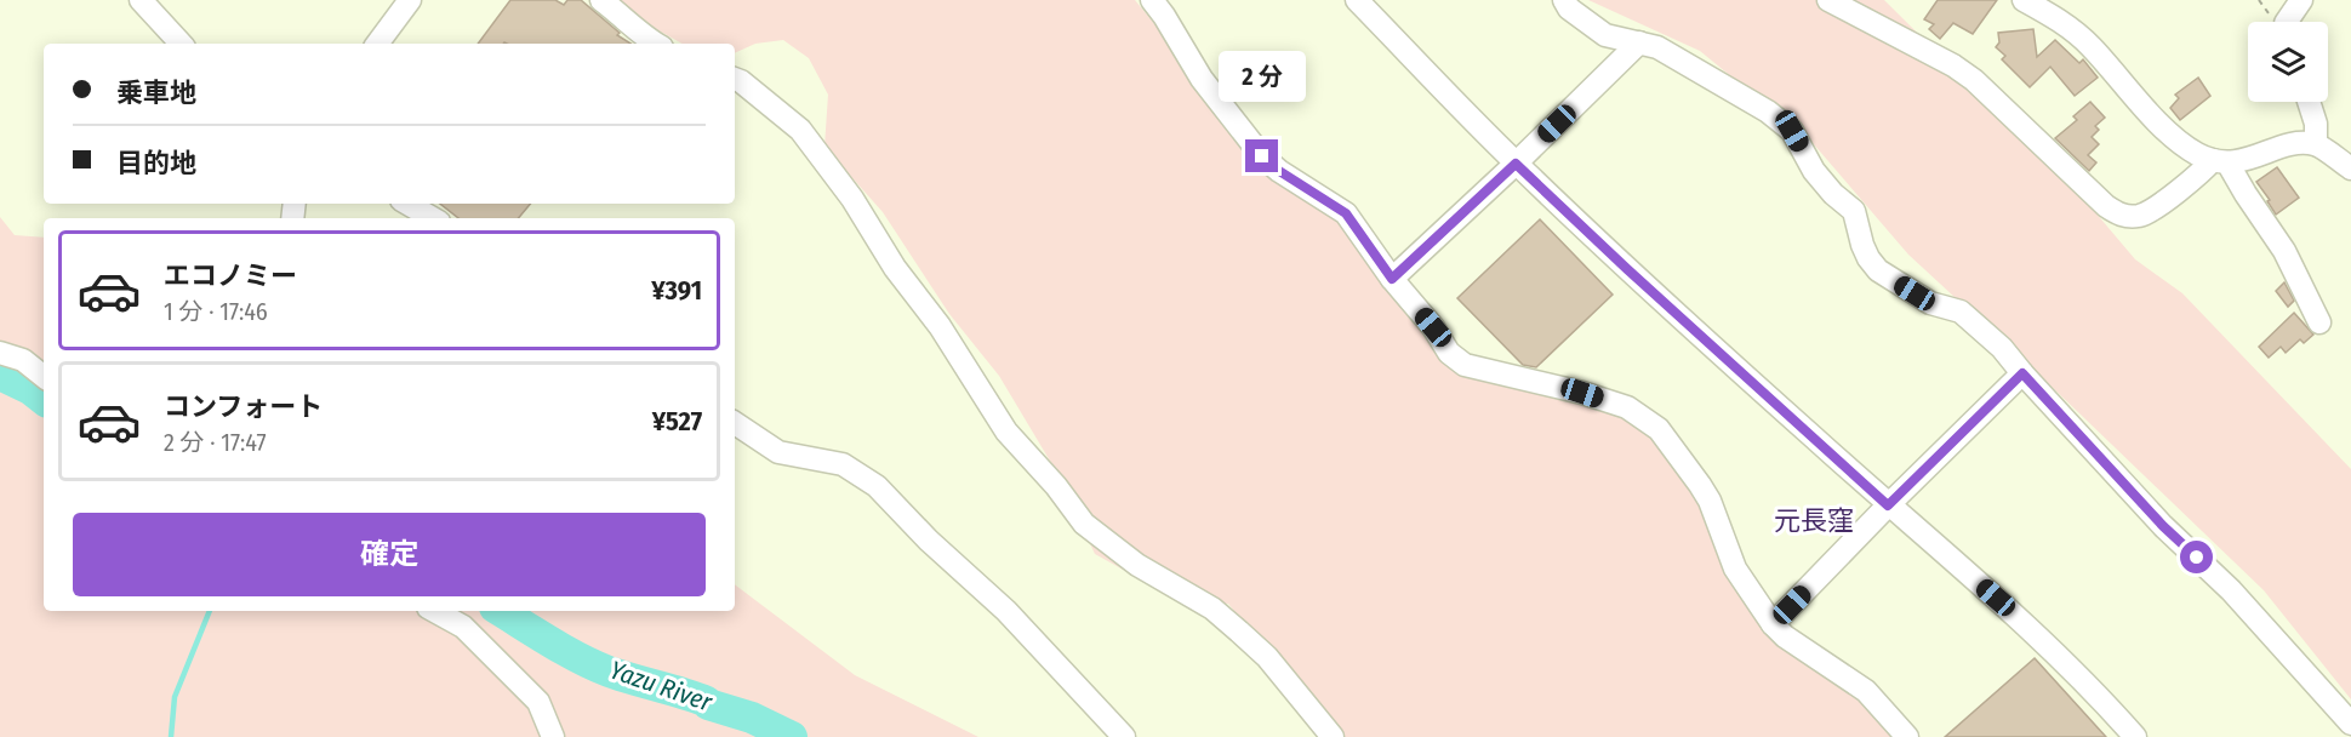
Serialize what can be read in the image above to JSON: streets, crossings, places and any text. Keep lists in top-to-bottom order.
{
  "districts": ["元長窪"],
  "water": ["Yazu River"],
  "page": {
    "banner": ["乗車地", "目的地"],
    "bubble": "2 分",
    "list": [
      {
        "name": "エコノミー",
        "note": "1 分 · 17:46",
        "value": "¥391"
      },
      {
        "name": "コンフォート",
        "note": "2 分 · 17:47",
        "value": "¥527"
      }
    ],
    "buttons": "確定"
  }
}
